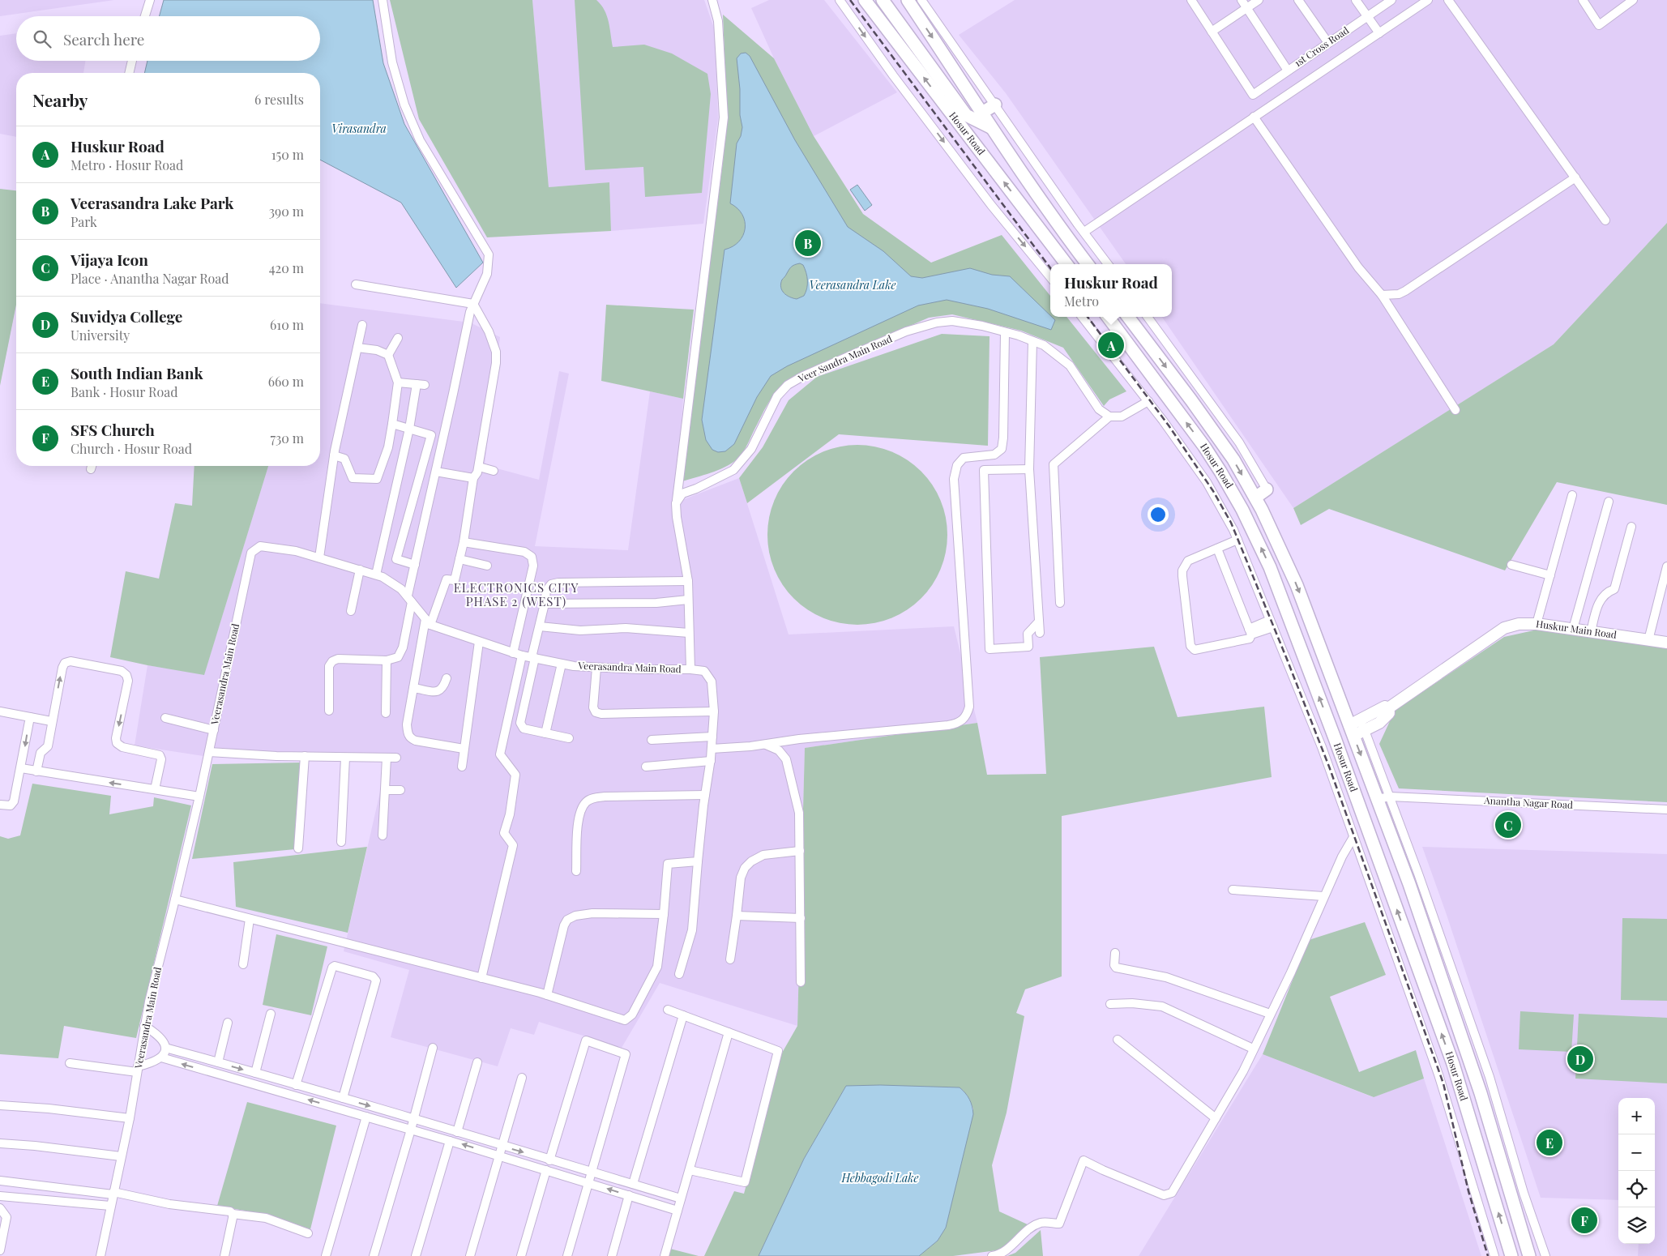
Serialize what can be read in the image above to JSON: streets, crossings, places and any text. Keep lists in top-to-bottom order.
{
  "streets": {
    "highway": ["Hosur Road"],
    "main road": ["Huskur Main Road"],
    "street": [
      "1st Cross Road",
      "Veer Sandra Main Road",
      "Veerasandra Main Road",
      "Anantha Nagar Road"
    ]
  },
  "crossings": [
    ["Hosur Road", "Huskur Main Road"],
    ["Hosur Road", "Anantha Nagar Road"]
  ],
  "districts": ["ELECTRONICS CITY PHASE 2 (WEST)"],
  "water": ["Virasandra", "Veerasandra Lake", "Hebbagodi Lake"],
  "page": {
    "search": "Search here",
    "heading": ["Nearby", "6 results"],
    "list": [
      {
        "mark": "A",
        "name": "Huskur Road",
        "note": "Metro · Hosur Road",
        "value": "150 m"
      },
      {
        "mark": "B",
        "name": "Veerasandra Lake Park",
        "note": "Park",
        "value": "390 m"
      },
      {
        "mark": "C",
        "name": "Vijaya Icon",
        "note": "Place · Anantha Nagar Road",
        "value": "420 m"
      },
      {
        "mark": "D",
        "name": "Suvidya College",
        "note": "University",
        "value": "610 m"
      },
      {
        "mark": "E",
        "name": "South Indian Bank",
        "note": "Bank · Hosur Road",
        "value": "660 m"
      },
      {
        "mark": "F",
        "name": "SFS Church",
        "note": "Church · Hosur Road",
        "value": "730 m"
      }
    ],
    "pins": [
      "B",
      "A",
      "C",
      "D",
      "E",
      "F"
    ],
    "popup": ["Huskur Road", "Metro"],
    "map_buttons": ["+", "−"]
  }
}
